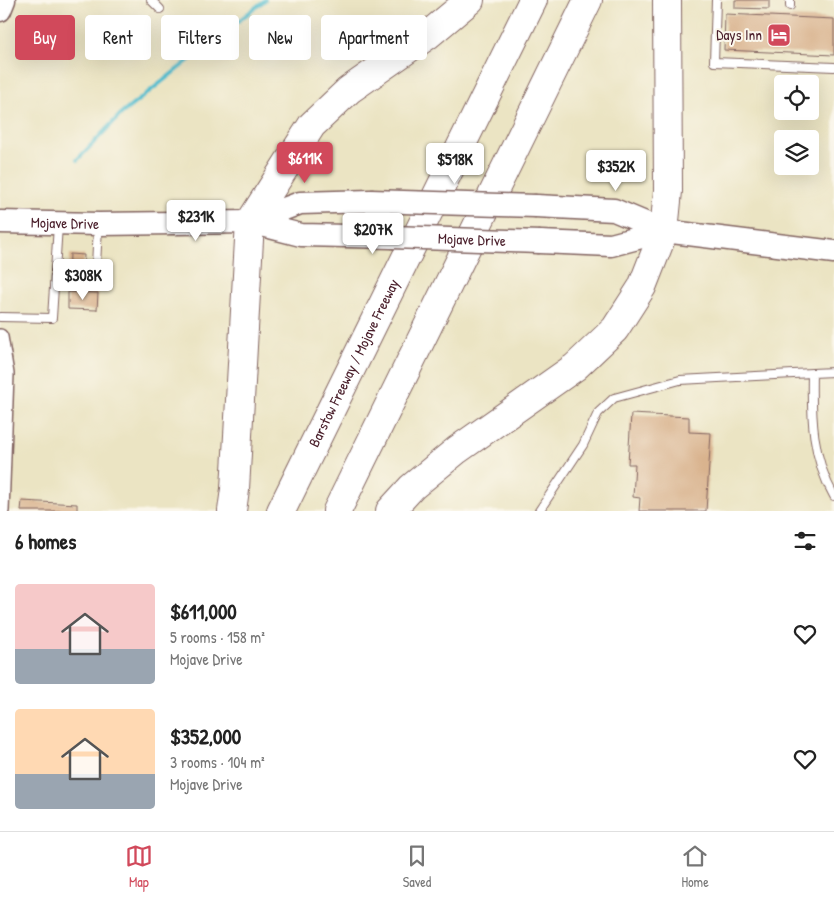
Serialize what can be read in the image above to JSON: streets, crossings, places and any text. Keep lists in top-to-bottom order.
{
  "streets": {
    "highway": ["Barstow Freeway / Mojave Freeway"],
    "main road": ["Mojave Drive"]
  },
  "places": {
    "hotel": ["Days Inn"]
  },
  "page": {
    "chip": [
      "Buy",
      "Rent",
      "Filters",
      "New",
      "Apartment"
    ],
    "price": [
      "$611K",
      "$518K",
      "$352K",
      "$231K",
      "$207K",
      "$308K"
    ],
    "heading": "6 homes",
    "list": [
      {
        "name": "$611,000",
        "note": "5 rooms · 158 m² · Mojave Drive"
      },
      {
        "name": "$352,000",
        "note": "3 rooms · 104 m² · Mojave Drive"
      }
    ],
    "tabs": ["Map", "Saved", "Home"]
  }
}
